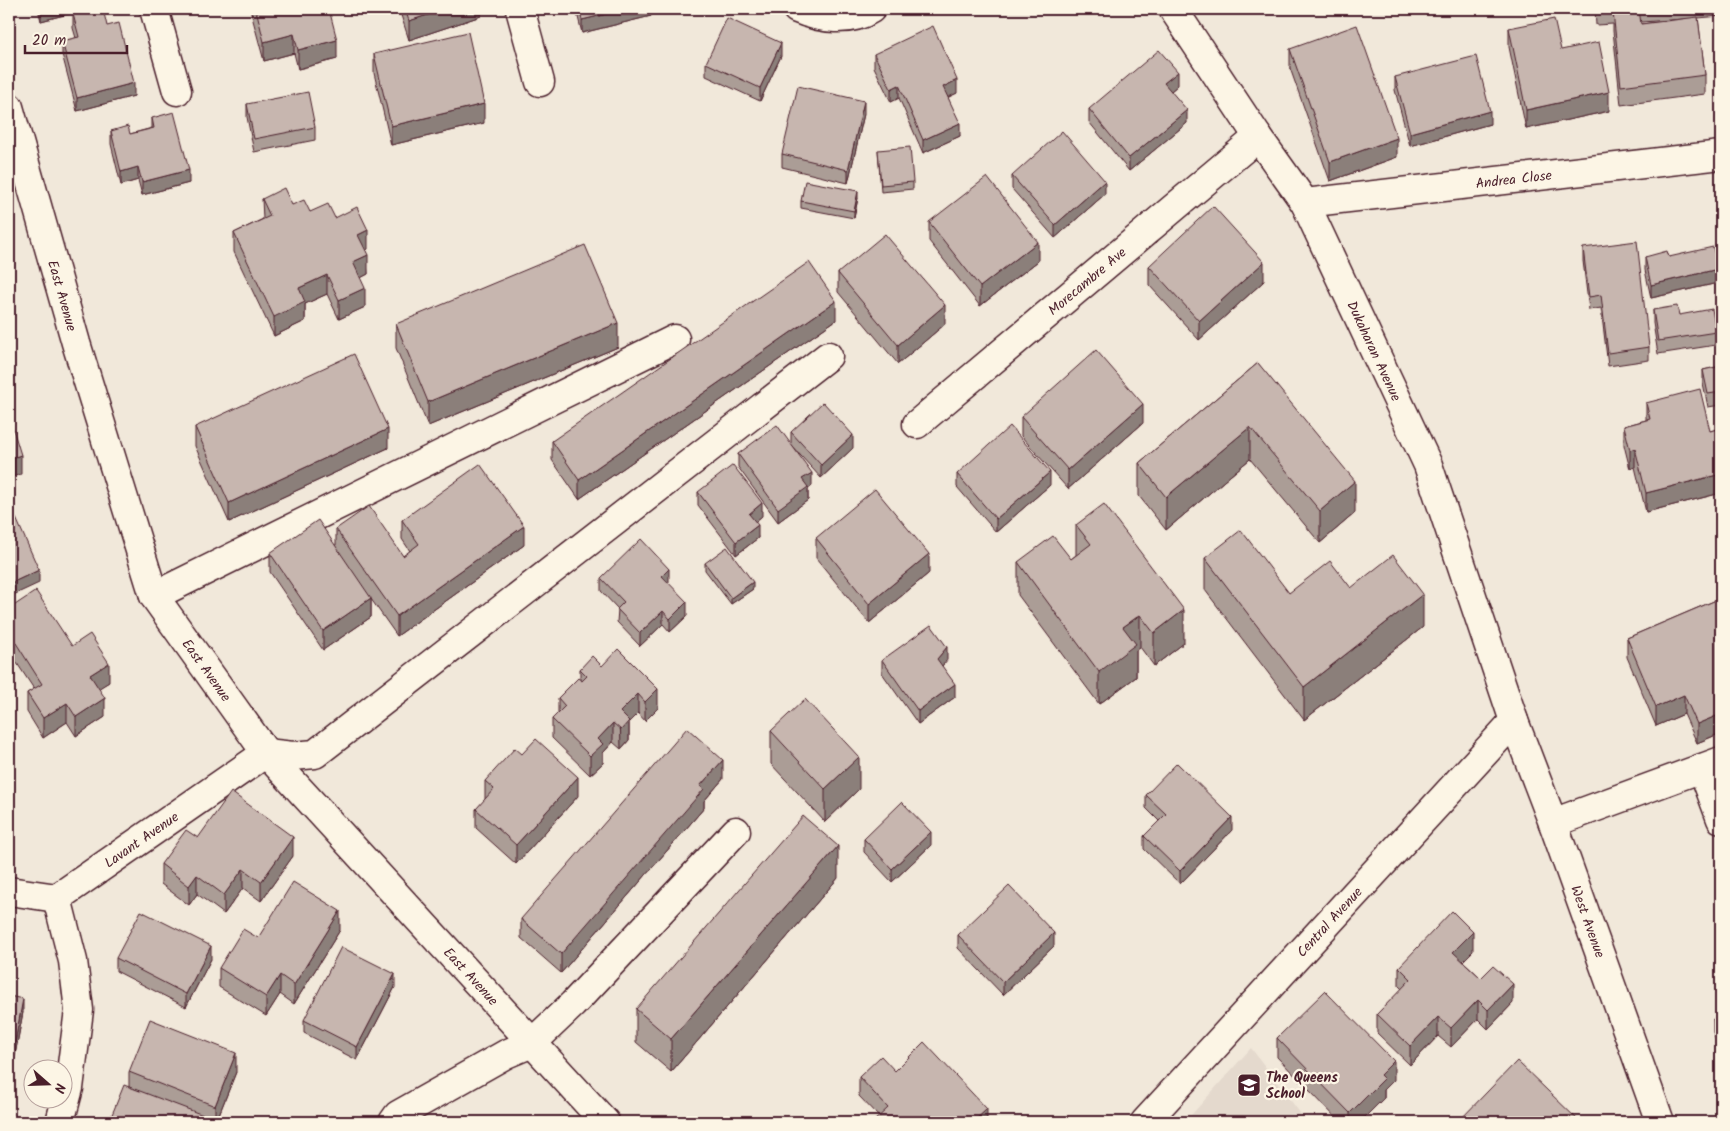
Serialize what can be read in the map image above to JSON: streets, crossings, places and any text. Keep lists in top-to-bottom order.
{
  "streets": {
    "street": [
      "Andrea Close",
      "Morecambre Ave",
      "East Avenue",
      "Dukaharan Avenue",
      "Lavant Avenue",
      "West Avenue",
      "Central Avenue"
    ]
  },
  "crossings": [
    ["Andrea Close", "Dukaharan Avenue"],
    ["Morecambre Ave", "Dukaharan Avenue"],
    ["East Avenue", "Lavant Avenue"],
    ["Dukaharan Avenue", "West Avenue"],
    ["Dukaharan Avenue", "Central Avenue"],
    ["West Avenue", "Central Avenue"]
  ],
  "places": {
    "school or university": ["The Queens School"]
  },
  "scale_bar": "20 m",
  "north": "right"
}
